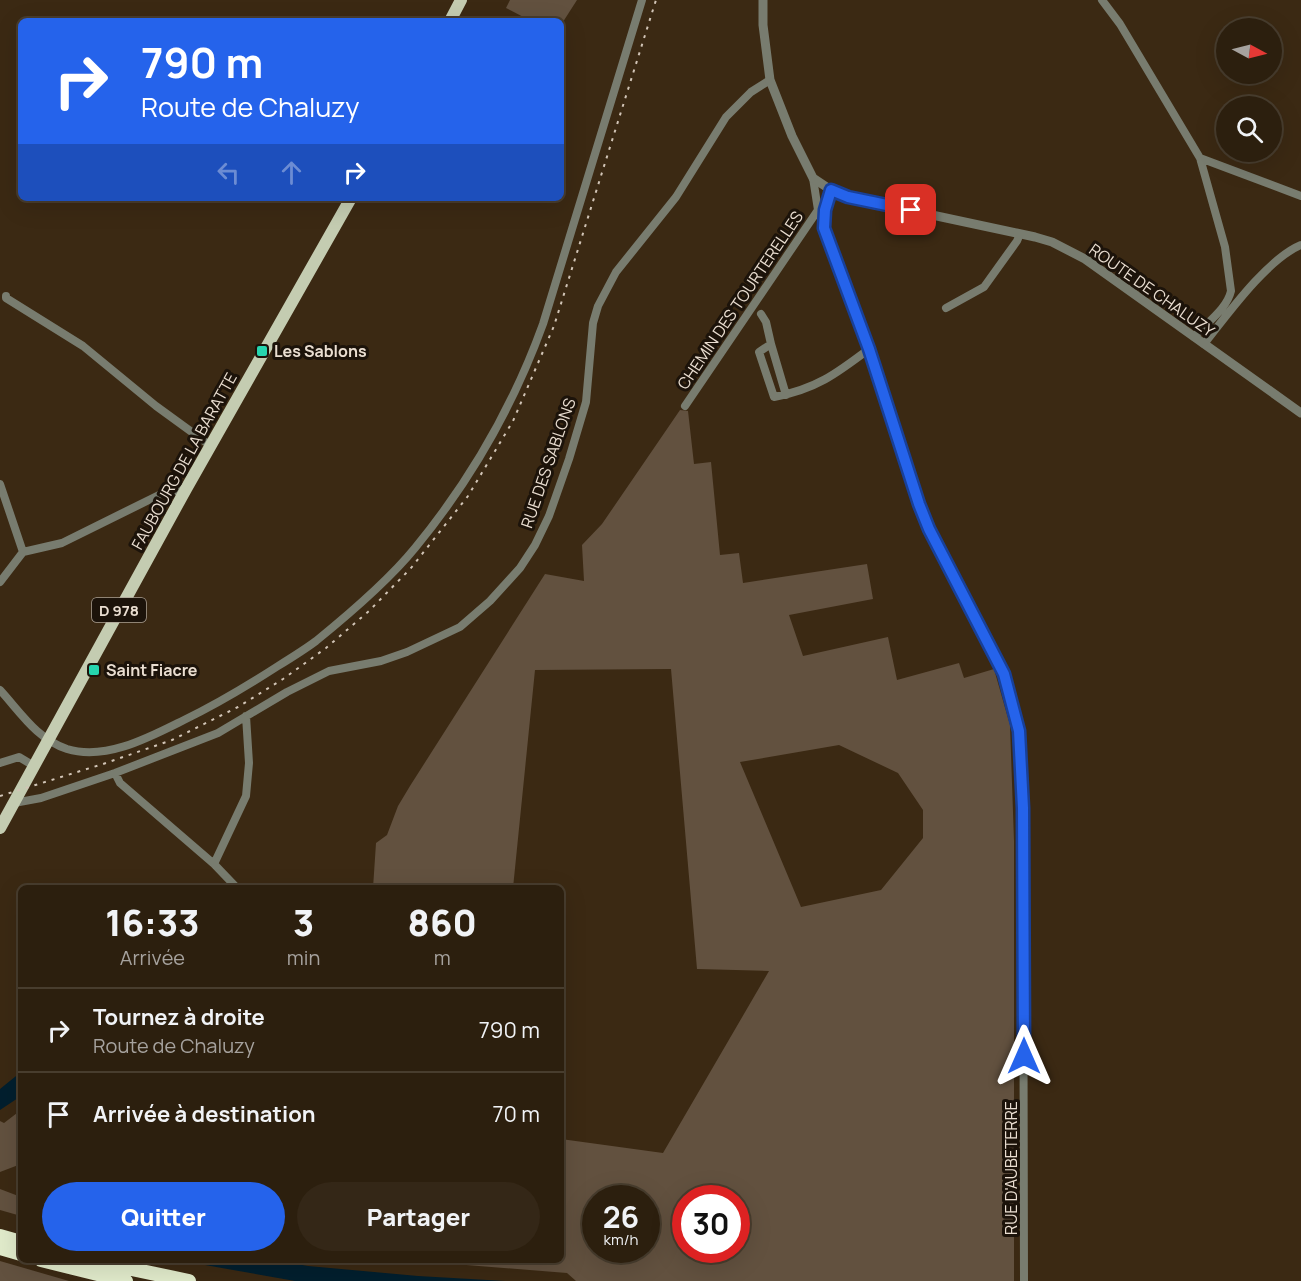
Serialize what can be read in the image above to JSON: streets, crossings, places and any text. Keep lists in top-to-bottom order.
{
  "streets": {
    "main road": ["FAUBOURG DE LA BARATTE", "D 978"],
    "street": [
      "ROUTE DE CHALUZY",
      "CHEMIN DES TOURTERELLES",
      "RUE DES SABLONS",
      "RUE D'AUBETERRE"
    ]
  },
  "crossings": [
    ["ROUTE DE CHALUZY", "RUE D'AUBETERRE"],
    ["CHEMIN DES TOURTERELLES", "RUE D'AUBETERRE"],
    ["FAUBOURG DE LA BARATTE", "D 978"],
    ["RUE DES SABLONS", "D 978"]
  ],
  "places": {
    "transit": ["Les Sablons", "Saint Fiacre"]
  },
  "north": "right",
  "page": {
    "turn": ["790 m", "Route de Chaluzy"],
    "eta": [
      "16:33",
      "Arrivée",
      "3",
      "min",
      "860",
      "m"
    ],
    "list": [
      {
        "name": "Tournez à droite",
        "note": "Route de Chaluzy",
        "value": "790 m"
      },
      {
        "name": "Arrivée à destination",
        "value": "70 m"
      }
    ],
    "buttons": ["Quitter", "Partager"],
    "speed": "26 km/h",
    "limit": "30"
  }
}
